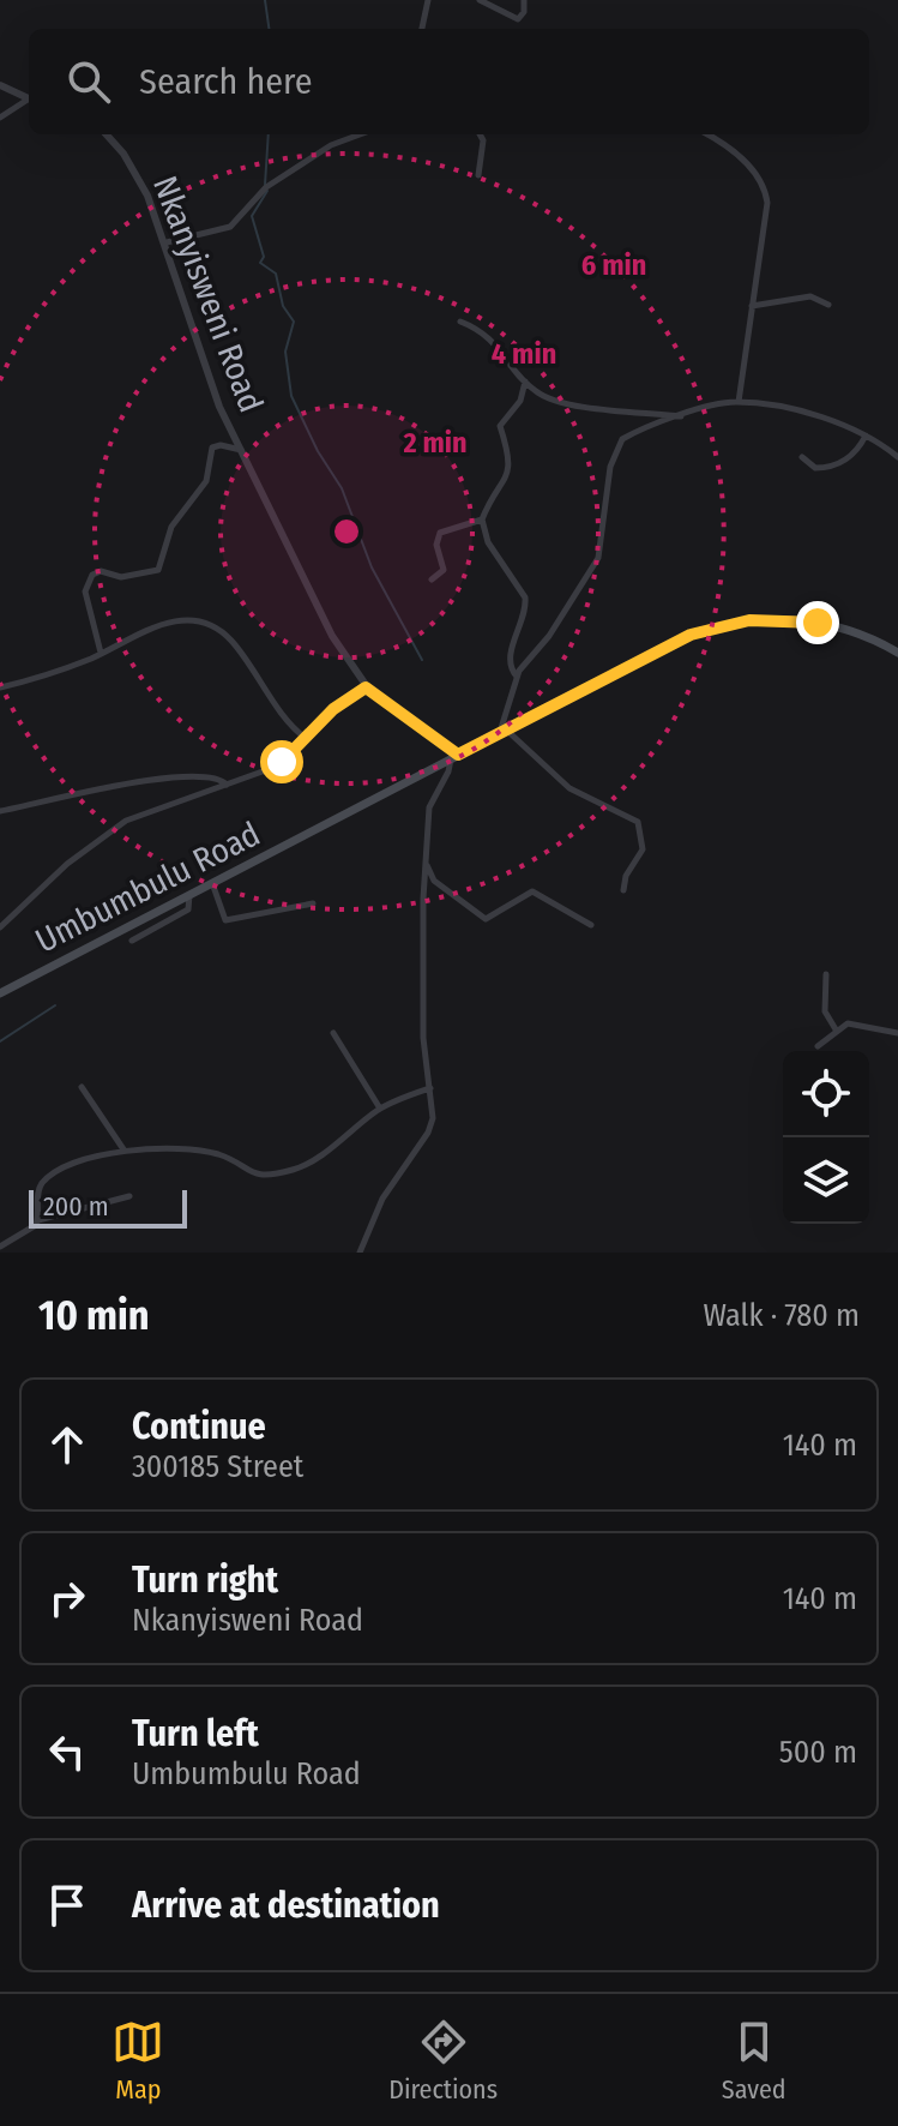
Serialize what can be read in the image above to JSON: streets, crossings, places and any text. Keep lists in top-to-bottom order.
{
  "streets": {
    "main road": ["Umbumbulu Road"],
    "street": ["Nkanyisweni Road"]
  },
  "crossings": [
    ["Nkanyisweni Road", "Umbumbulu Road"]
  ],
  "scale_bar": "200 m",
  "page": {
    "search": "Search here",
    "scale": "200 m",
    "heading": ["10 min", "Walk · 780 m"],
    "list": [
      ["Continue", "300185 Street", "140 m"],
      ["Turn right", "Nkanyisweni Road", "140 m"],
      ["Turn left", "Umbumbulu Road", "500 m"],
      "Arrive at destination"
    ],
    "nav": ["Map", "Directions", "Saved"]
  },
  "rings": ["6 min", "4 min", "2 min"]
}
